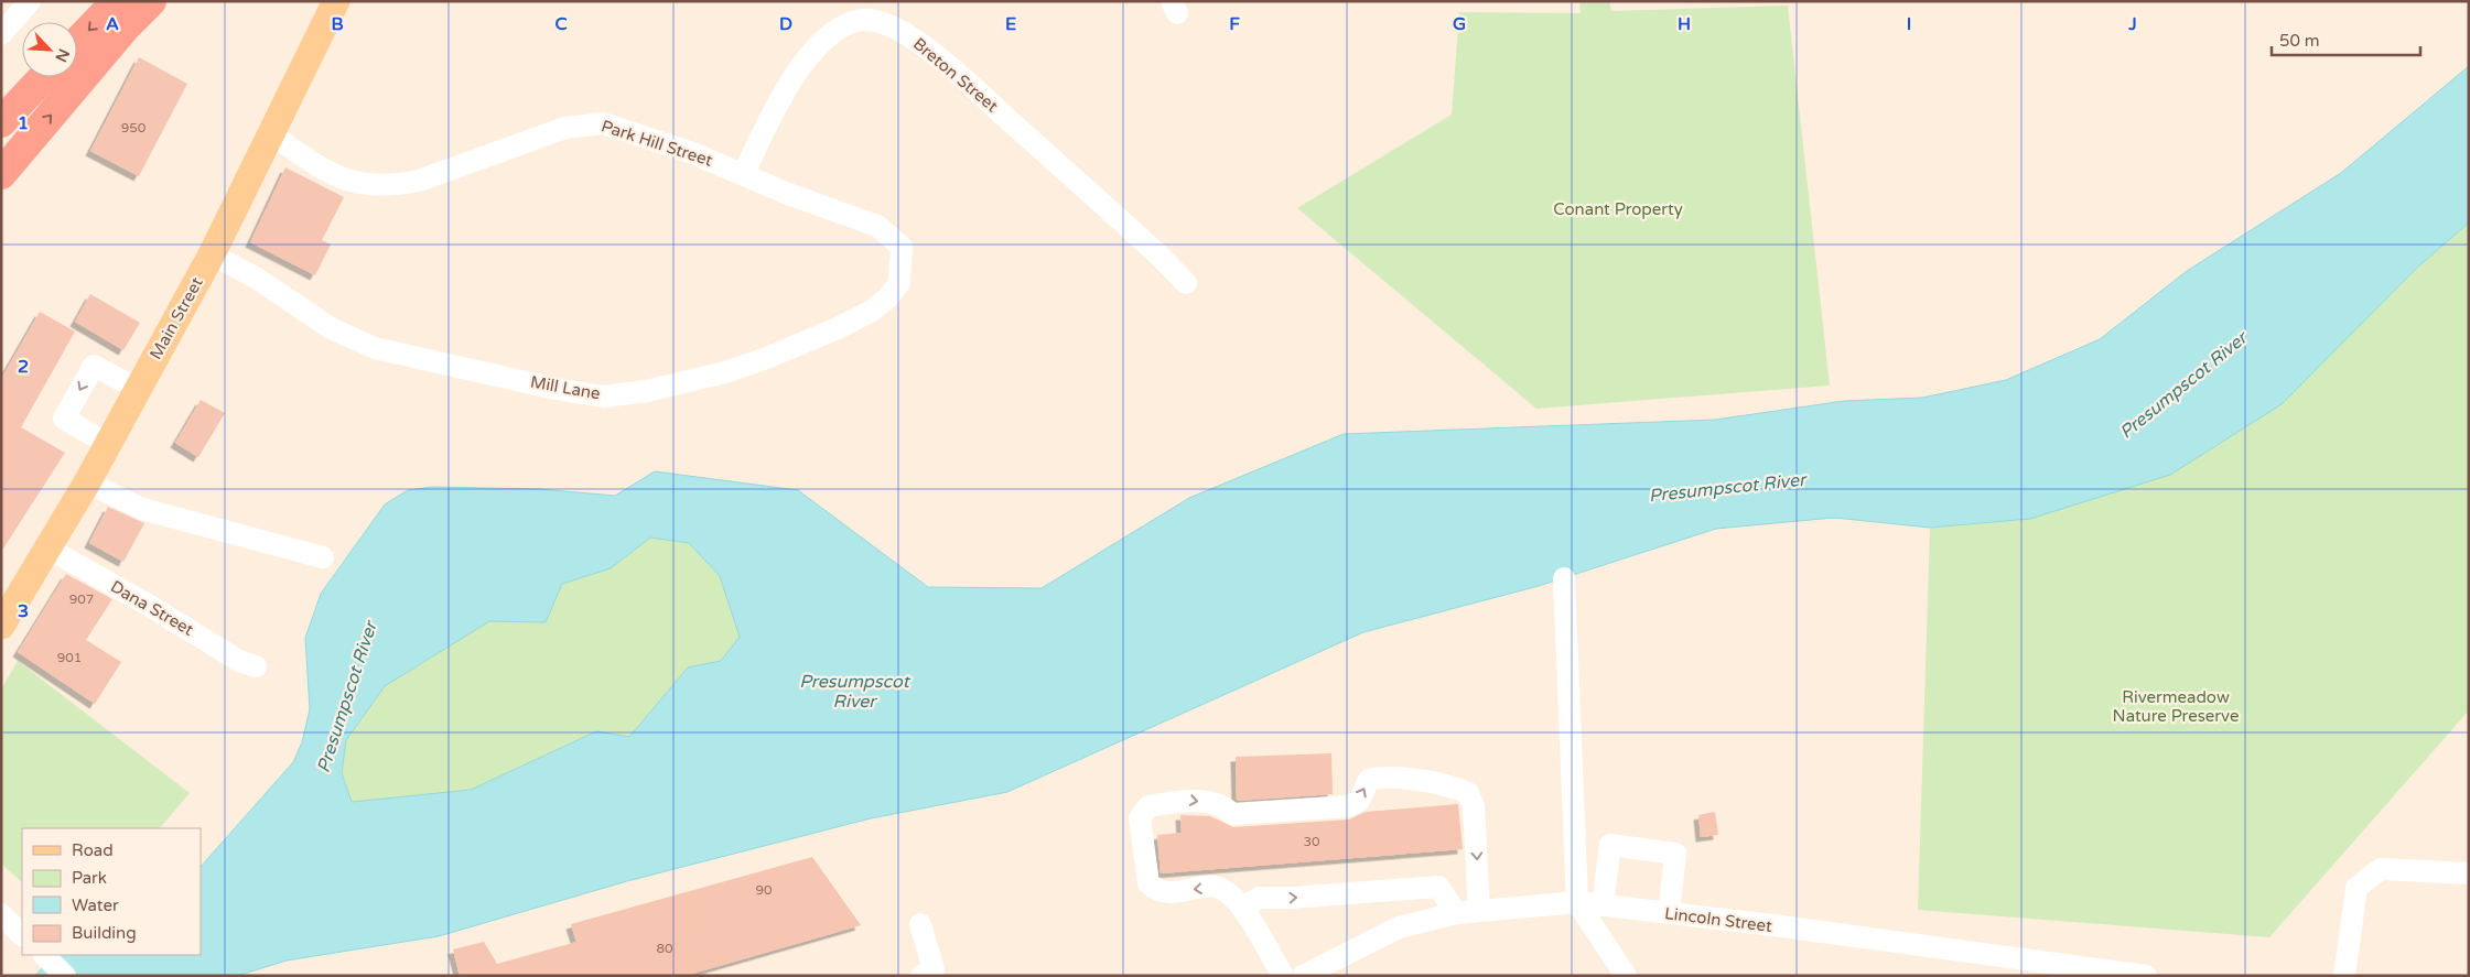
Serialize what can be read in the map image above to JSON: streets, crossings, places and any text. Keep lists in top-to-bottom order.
{
  "streets": {
    "main road": ["Main Street"],
    "street": [
      "Breton Street",
      "Park Hill Street",
      "Mill Lane",
      "Dana Street",
      "Lincoln Street"
    ]
  },
  "crossings": [
    ["Breton Street", "Park Hill Street"],
    ["Park Hill Street", "Main Street"],
    ["Park Hill Street", "Mill Lane"],
    ["Main Street", "Mill Lane"],
    ["Main Street", "Dana Street"]
  ],
  "water": ["Presumpscot River"],
  "parks": ["Conant Property", "Rivermeadow Nature Preserve"],
  "house_numbers": [
    "950",
    "907",
    "901",
    "30",
    "90",
    "80"
  ],
  "legend": [
    "Road",
    "Park",
    "Water",
    "Building"
  ],
  "scale_bar": "50 m",
  "north": "bottom right",
  "grid": {
    "columns": [
      "A",
      "B",
      "C",
      "D",
      "E",
      "F",
      "G",
      "H",
      "I",
      "J"
    ],
    "rows": ["1", "2", "3"]
  }
}
